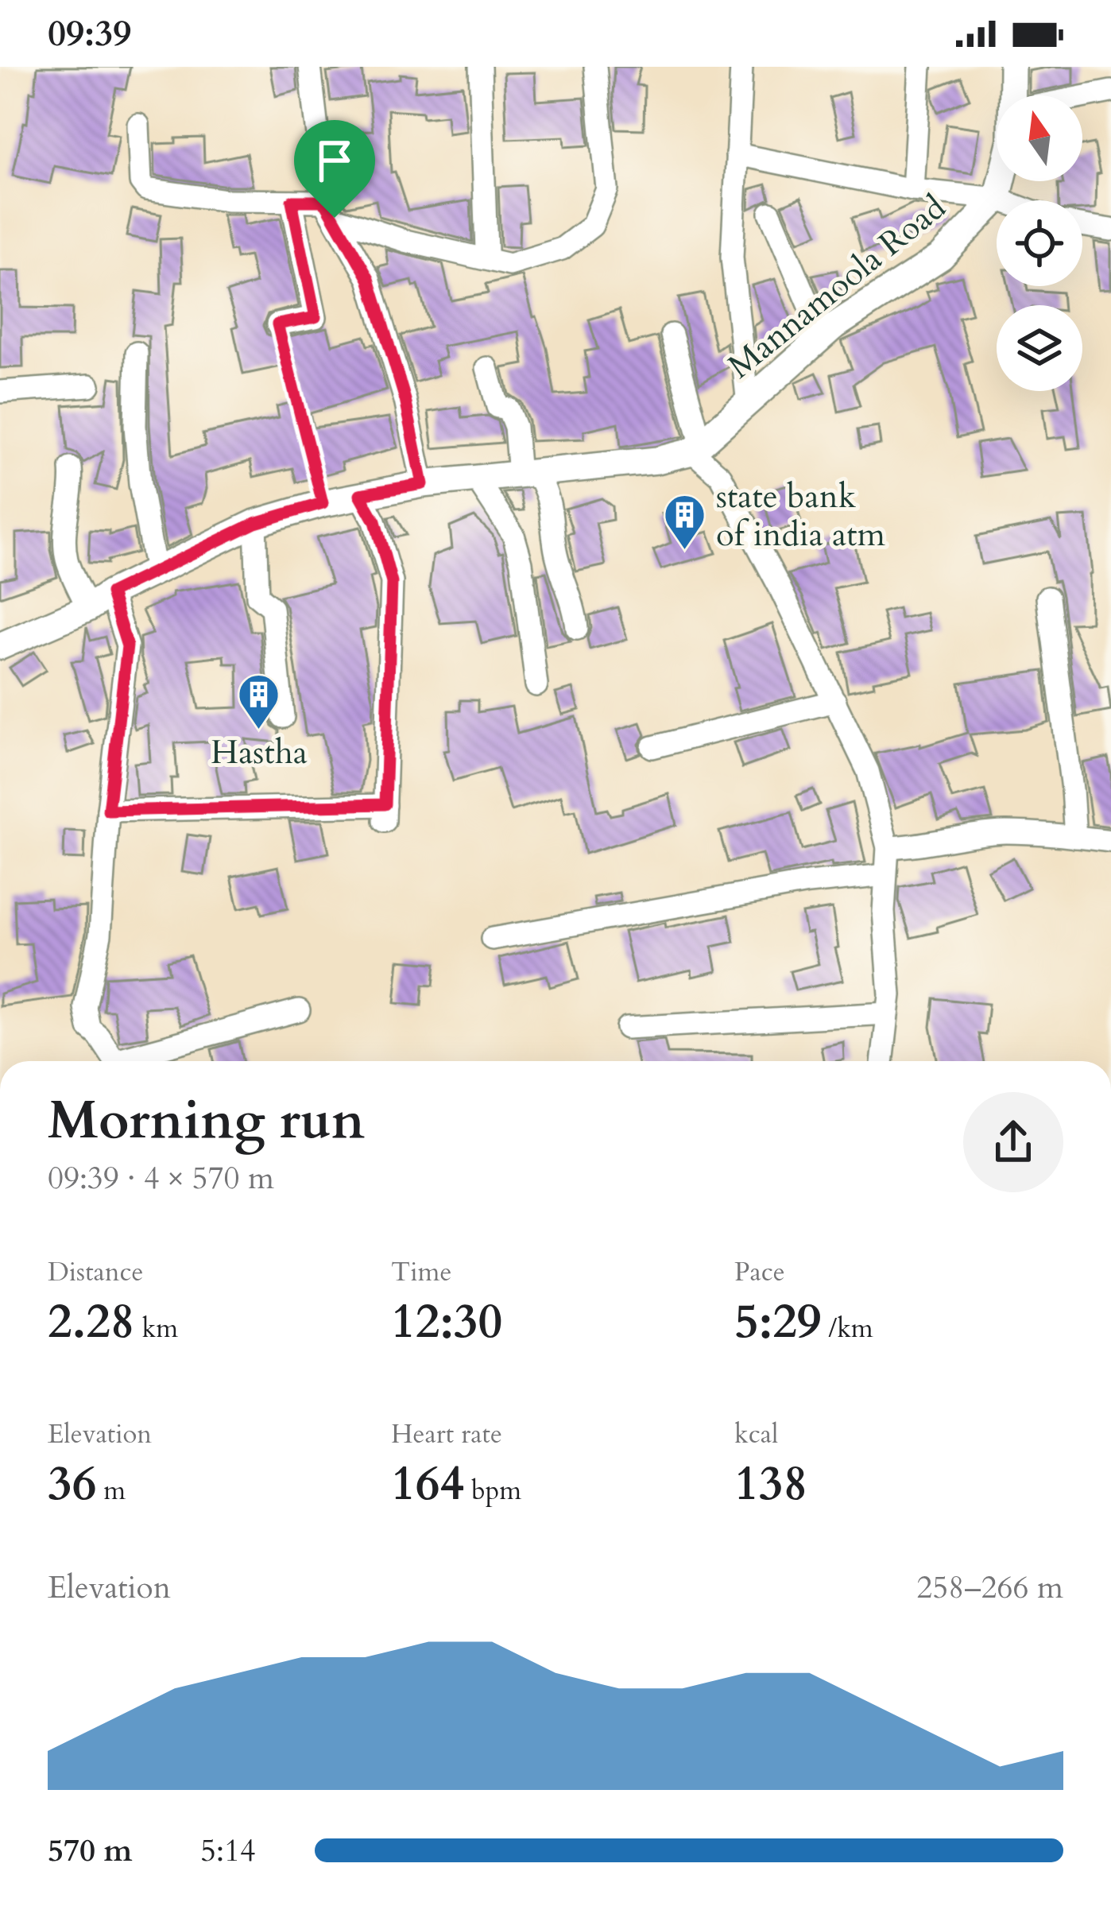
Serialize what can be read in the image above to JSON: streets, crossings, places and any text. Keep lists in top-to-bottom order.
{
  "streets": {
    "main road": ["Mannamoola Road"]
  },
  "places": {
    "building": ["state bank of india atm", "Hastha"]
  },
  "north": "top",
  "page": {
    "status": "09:39",
    "heading": ["Morning run", "09:39 · 4 × 570 m"],
    "stats": [
      ["Distance", "2.28 km"],
      ["Time", "12:30"],
      ["Pace", "5:29 /km"],
      ["Elevation", "36 m"],
      ["Heart rate", "164 bpm"],
      ["kcal", "138"]
    ],
    "chart": ["Elevation", "258–266 m"],
    "list": [
      {
        "name": "570 m",
        "note": "5:14"
      }
    ]
  }
}
